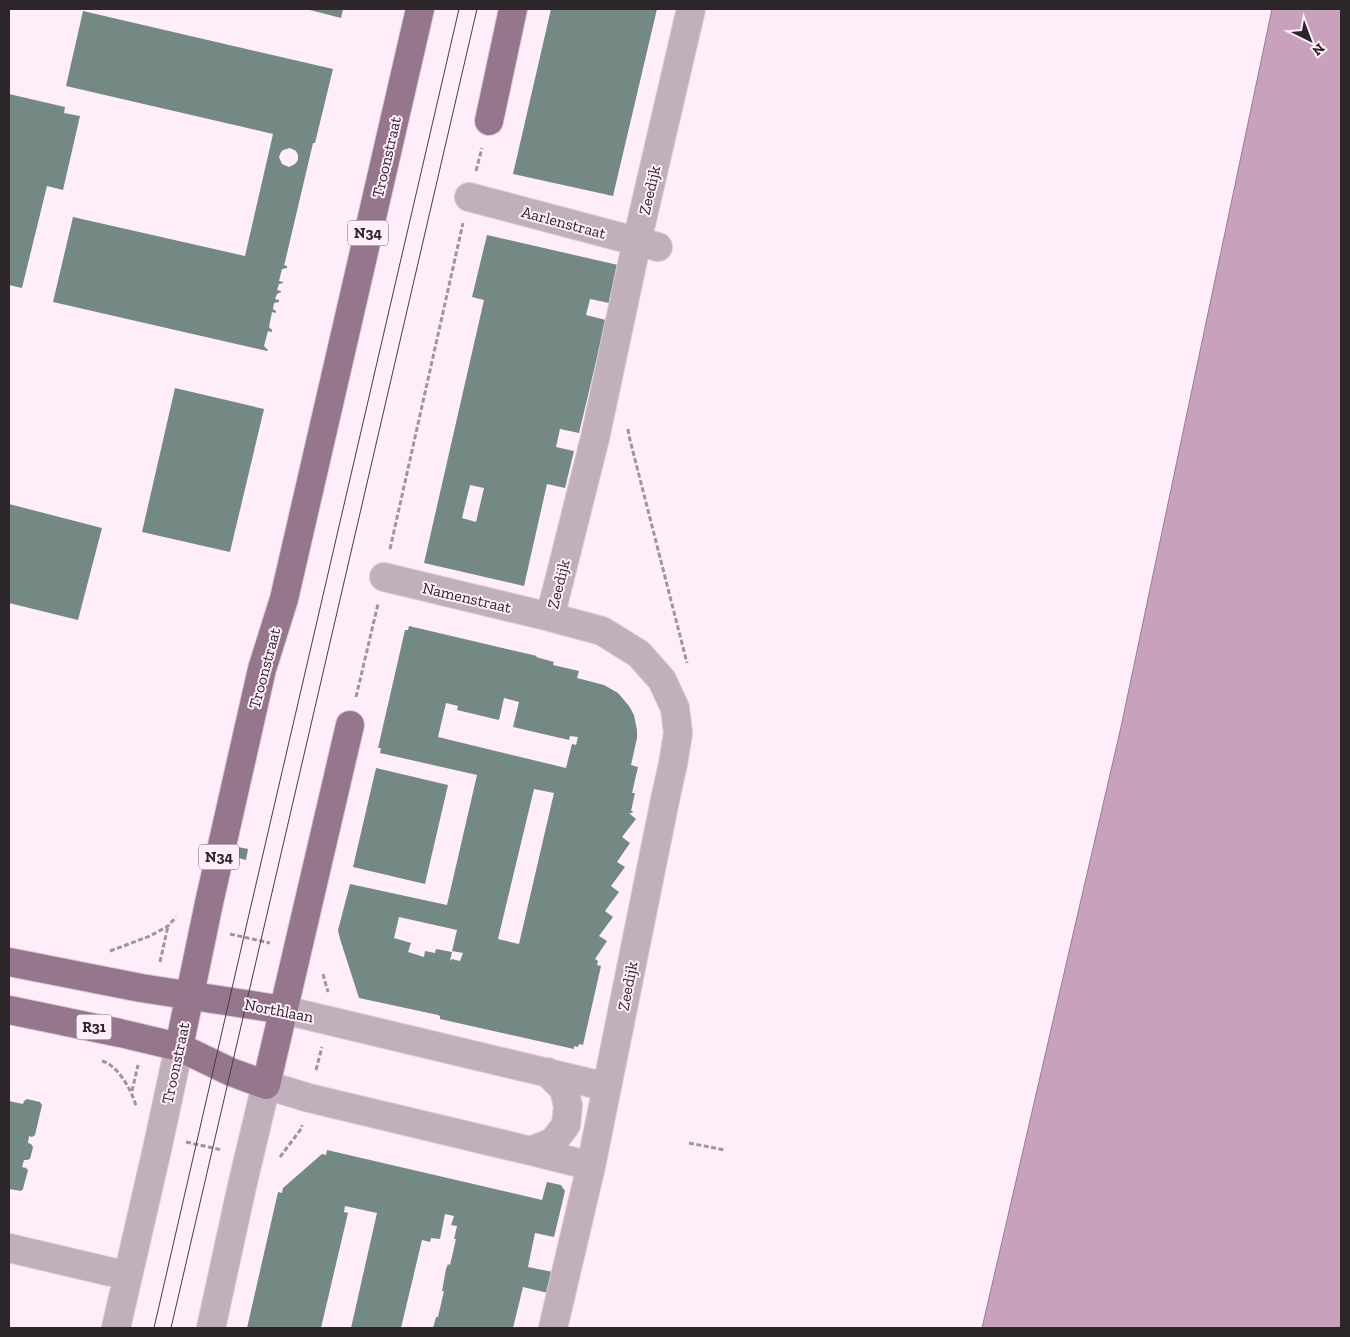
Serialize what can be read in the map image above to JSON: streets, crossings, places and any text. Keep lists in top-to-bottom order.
{
  "streets": {
    "main road": [
      "Troonstraat",
      "N34",
      "Northlaan",
      "R31"
    ],
    "street": ["Zeedijk", "Aarlenstraat", "Namenstraat"]
  },
  "crossings": [
    ["Troonstraat", "Northlaan"],
    ["Troonstraat", "R31"],
    ["Zeedijk", "Aarlenstraat"],
    ["Zeedijk", "Namenstraat"],
    ["Zeedijk", "Northlaan"]
  ],
  "north": "bottom right"
}
